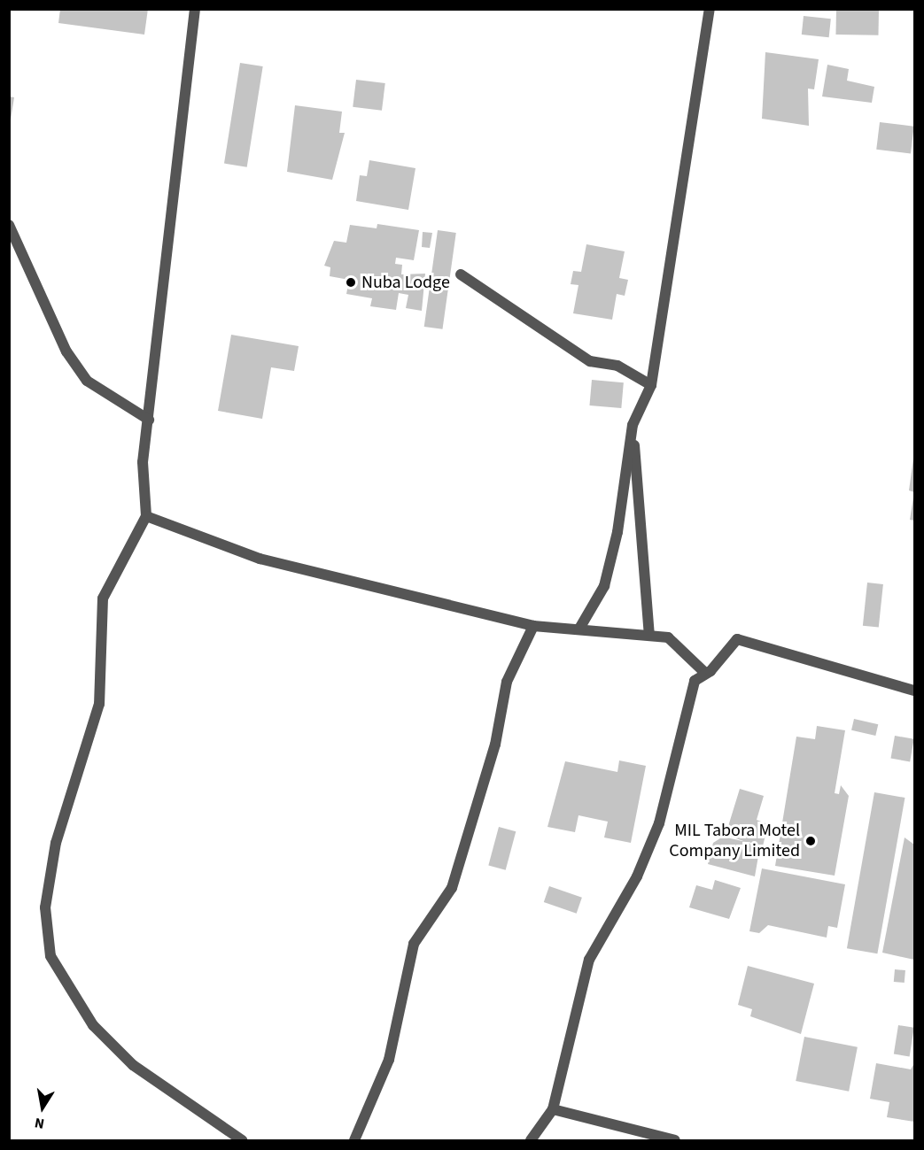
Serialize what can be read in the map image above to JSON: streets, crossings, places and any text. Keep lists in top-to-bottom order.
{
  "places": ["Nuba Lodge", "MIL Tabora Motel Company Limited"],
  "north": "bottom"
}
